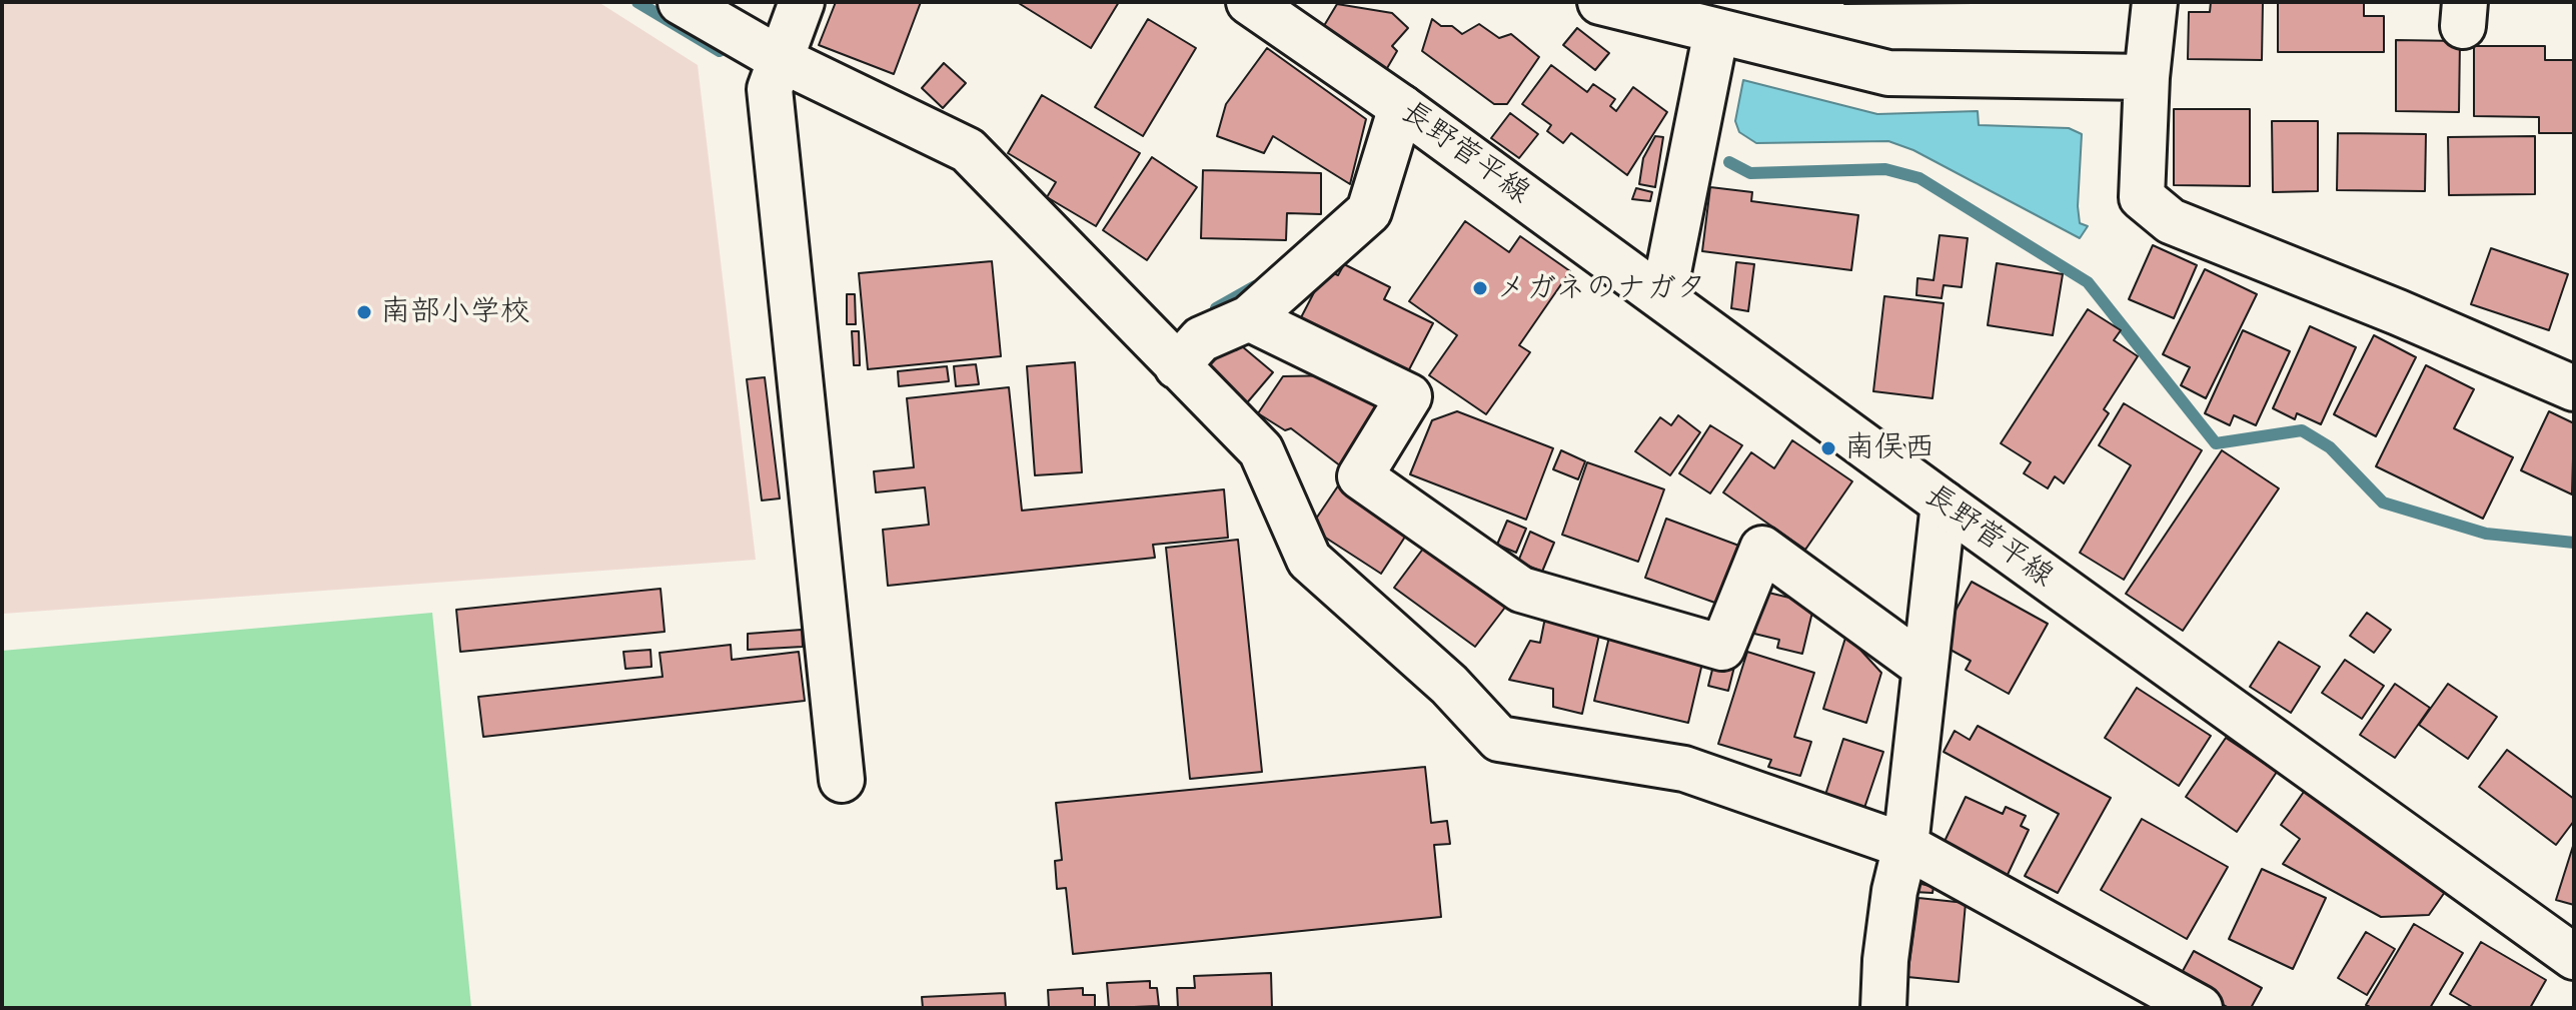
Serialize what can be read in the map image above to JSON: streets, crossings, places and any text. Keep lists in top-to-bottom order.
{
  "streets": {
    "street": ["長野菅平線"]
  },
  "places": ["メガネのナガタ", "南部小学校", "南俣西"]
}
